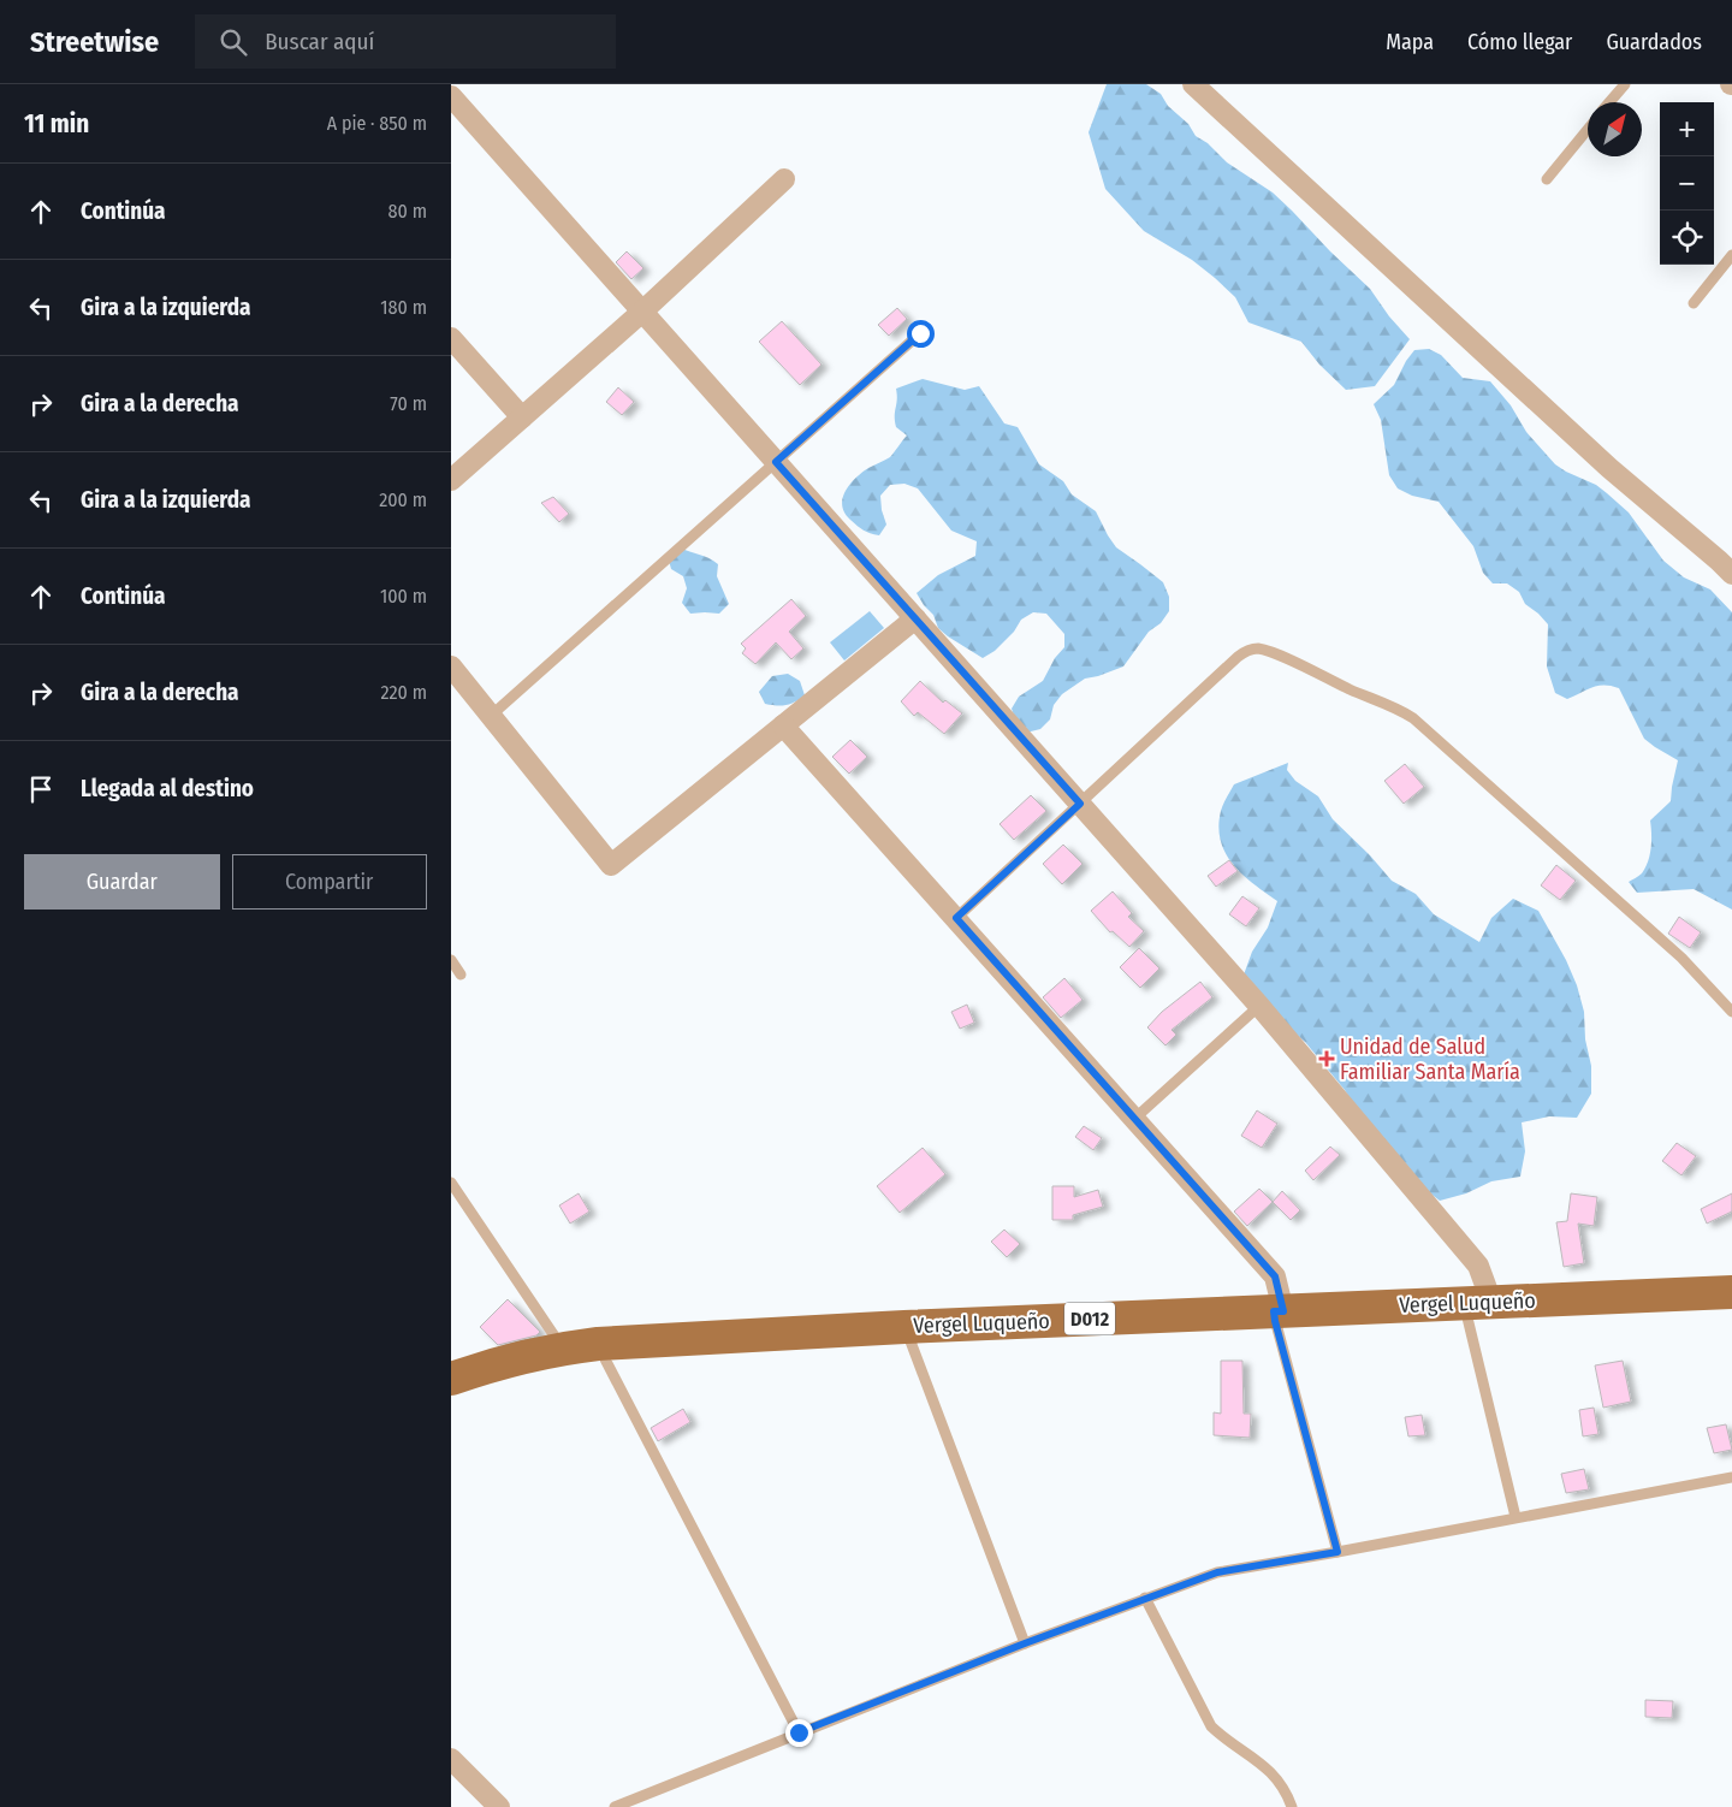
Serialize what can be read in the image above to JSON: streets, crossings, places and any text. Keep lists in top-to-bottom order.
{
  "streets": {
    "main road": ["Vergel Luqueño", "D012"]
  },
  "places": {
    "health": ["Unidad de Salud Familiar Santa María"]
  },
  "north": "top right",
  "page": {
    "header": "Streetwise",
    "search": "Buscar aquí",
    "nav": ["Mapa", "Cómo llegar", "Guardados"],
    "heading": ["11 min", "A pie · 850 m"],
    "map_buttons": ["+", "−"],
    "list": [
      ["Continúa", "80 m"],
      ["Gira a la izquierda", "180 m"],
      ["Gira a la derecha", "70 m"],
      ["Gira a la izquierda", "200 m"],
      ["Continúa", "100 m"],
      ["Gira a la derecha", "220 m"],
      "Llegada al destino"
    ],
    "buttons": ["Guardar", "Compartir"]
  }
}
